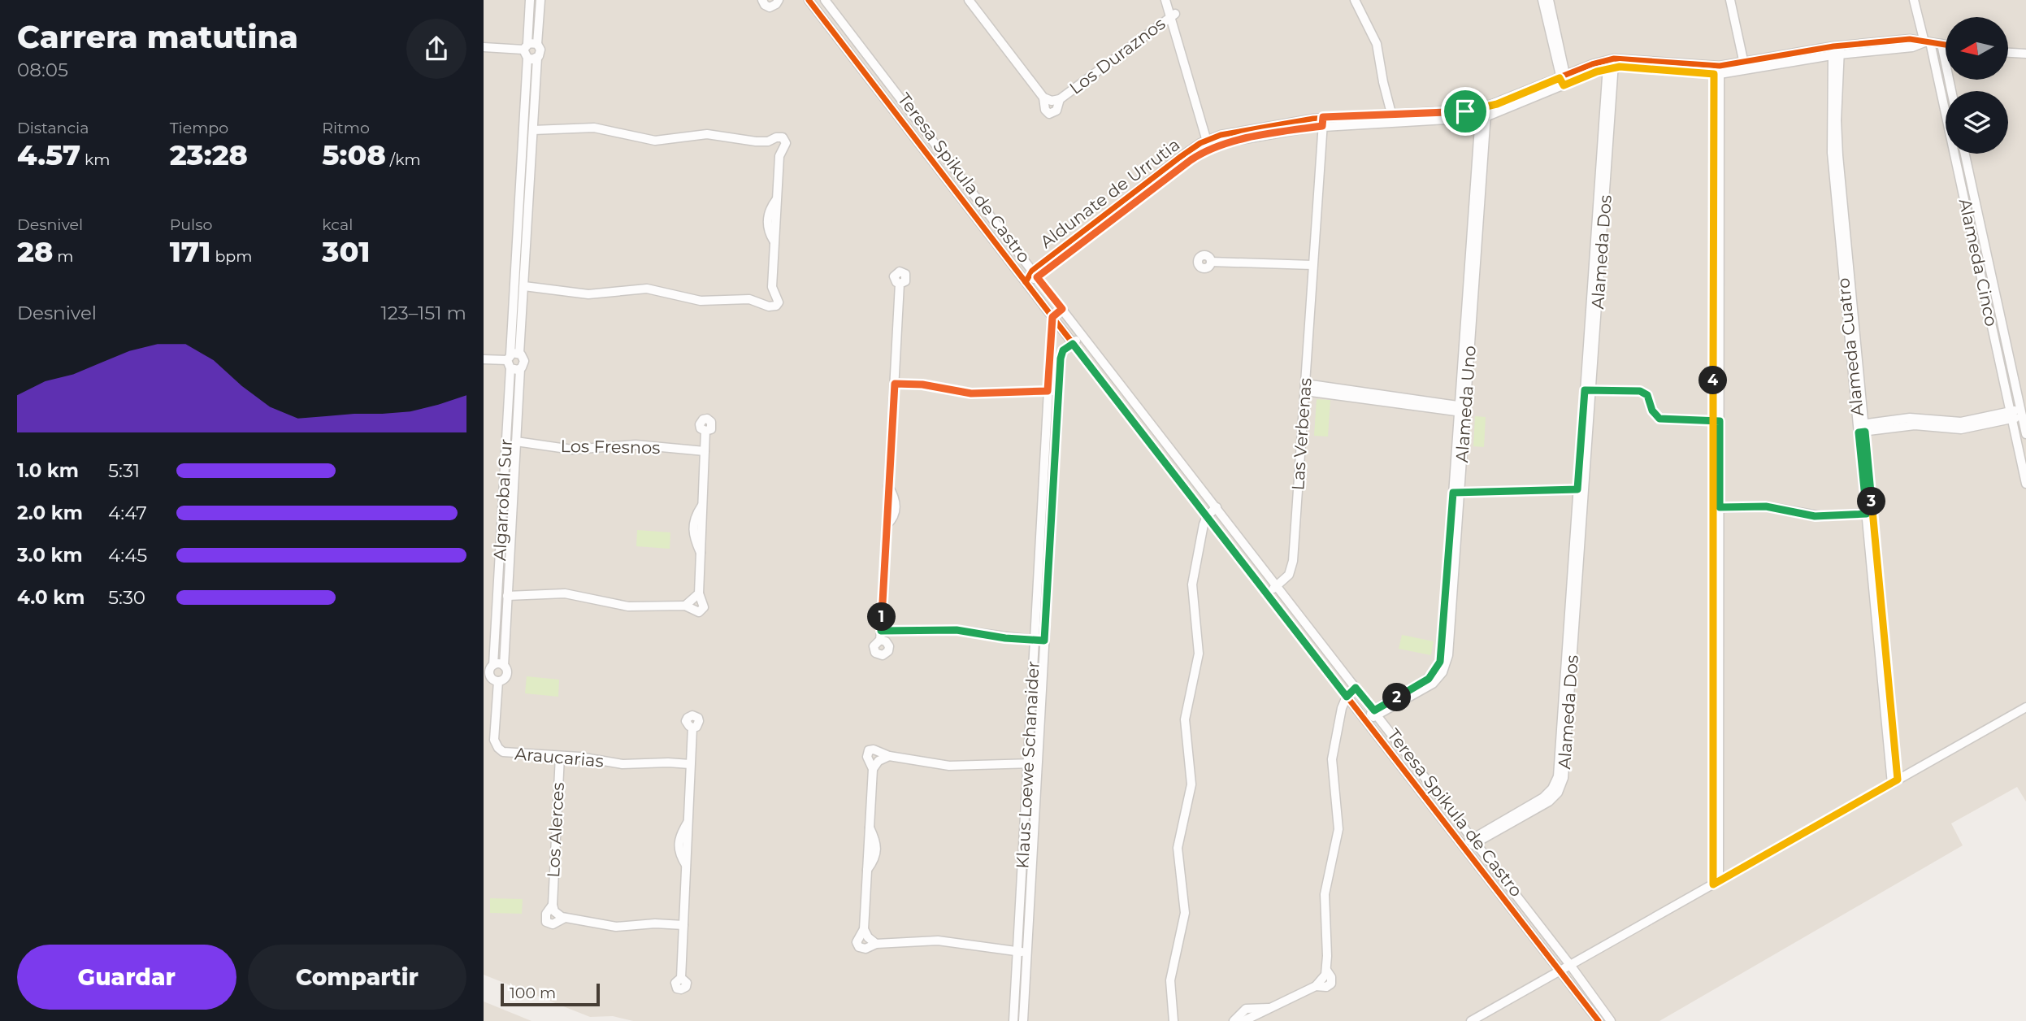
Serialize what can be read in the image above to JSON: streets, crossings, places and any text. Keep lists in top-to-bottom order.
{
  "streets": {
    "street": [
      "Los Duraznos",
      "Teresa Spikula de Castro",
      "Aldunate de Urrutia",
      "Alameda Dos",
      "Alameda Cinco",
      "Alameda Cuatro",
      "Alameda Uno",
      "Las Verbenas",
      "Los Fresnos",
      "Algarrobal Sur",
      "Araucarias",
      "Klaus Loewe Schanaider",
      "Los Alerces"
    ]
  },
  "crossings": [
    ["Teresa Spikula de Castro", "Aldunate de Urrutia"],
    ["Teresa Spikula de Castro", "Alameda Dos"],
    ["Teresa Spikula de Castro", "Alameda Uno"],
    ["Teresa Spikula de Castro", "Las Verbenas"],
    ["Teresa Spikula de Castro", "Klaus Loewe Schanaider"],
    ["Aldunate de Urrutia", "Alameda Dos"],
    ["Aldunate de Urrutia", "Alameda Cinco"],
    ["Aldunate de Urrutia", "Alameda Cuatro"],
    ["Aldunate de Urrutia", "Alameda Uno"],
    ["Aldunate de Urrutia", "Las Verbenas"],
    ["Los Fresnos", "Algarrobal Sur"],
    ["Algarrobal Sur", "Araucarias"],
    ["Araucarias", "Los Alerces"]
  ],
  "scale_bar": "100 m",
  "north": "left",
  "page": {
    "heading": ["Carrera matutina", "08:05"],
    "stats": [
      ["Distancia", "4.57 km"],
      ["Tiempo", "23:28"],
      ["Ritmo", "5:08 /km"],
      ["Desnivel", "28 m"],
      ["Pulso", "171 bpm"],
      ["kcal", "301"]
    ],
    "chart": ["Desnivel", "123–151 m"],
    "pins": [
      "4",
      "3",
      "1",
      "2"
    ],
    "list": [
      {
        "name": "1.0 km",
        "note": "5:31"
      },
      {
        "name": "2.0 km",
        "note": "4:47"
      },
      {
        "name": "3.0 km",
        "note": "4:45"
      },
      {
        "name": "4.0 km",
        "note": "5:30"
      }
    ],
    "buttons": ["Guardar", "Compartir"],
    "scale": "100 m"
  }
}
